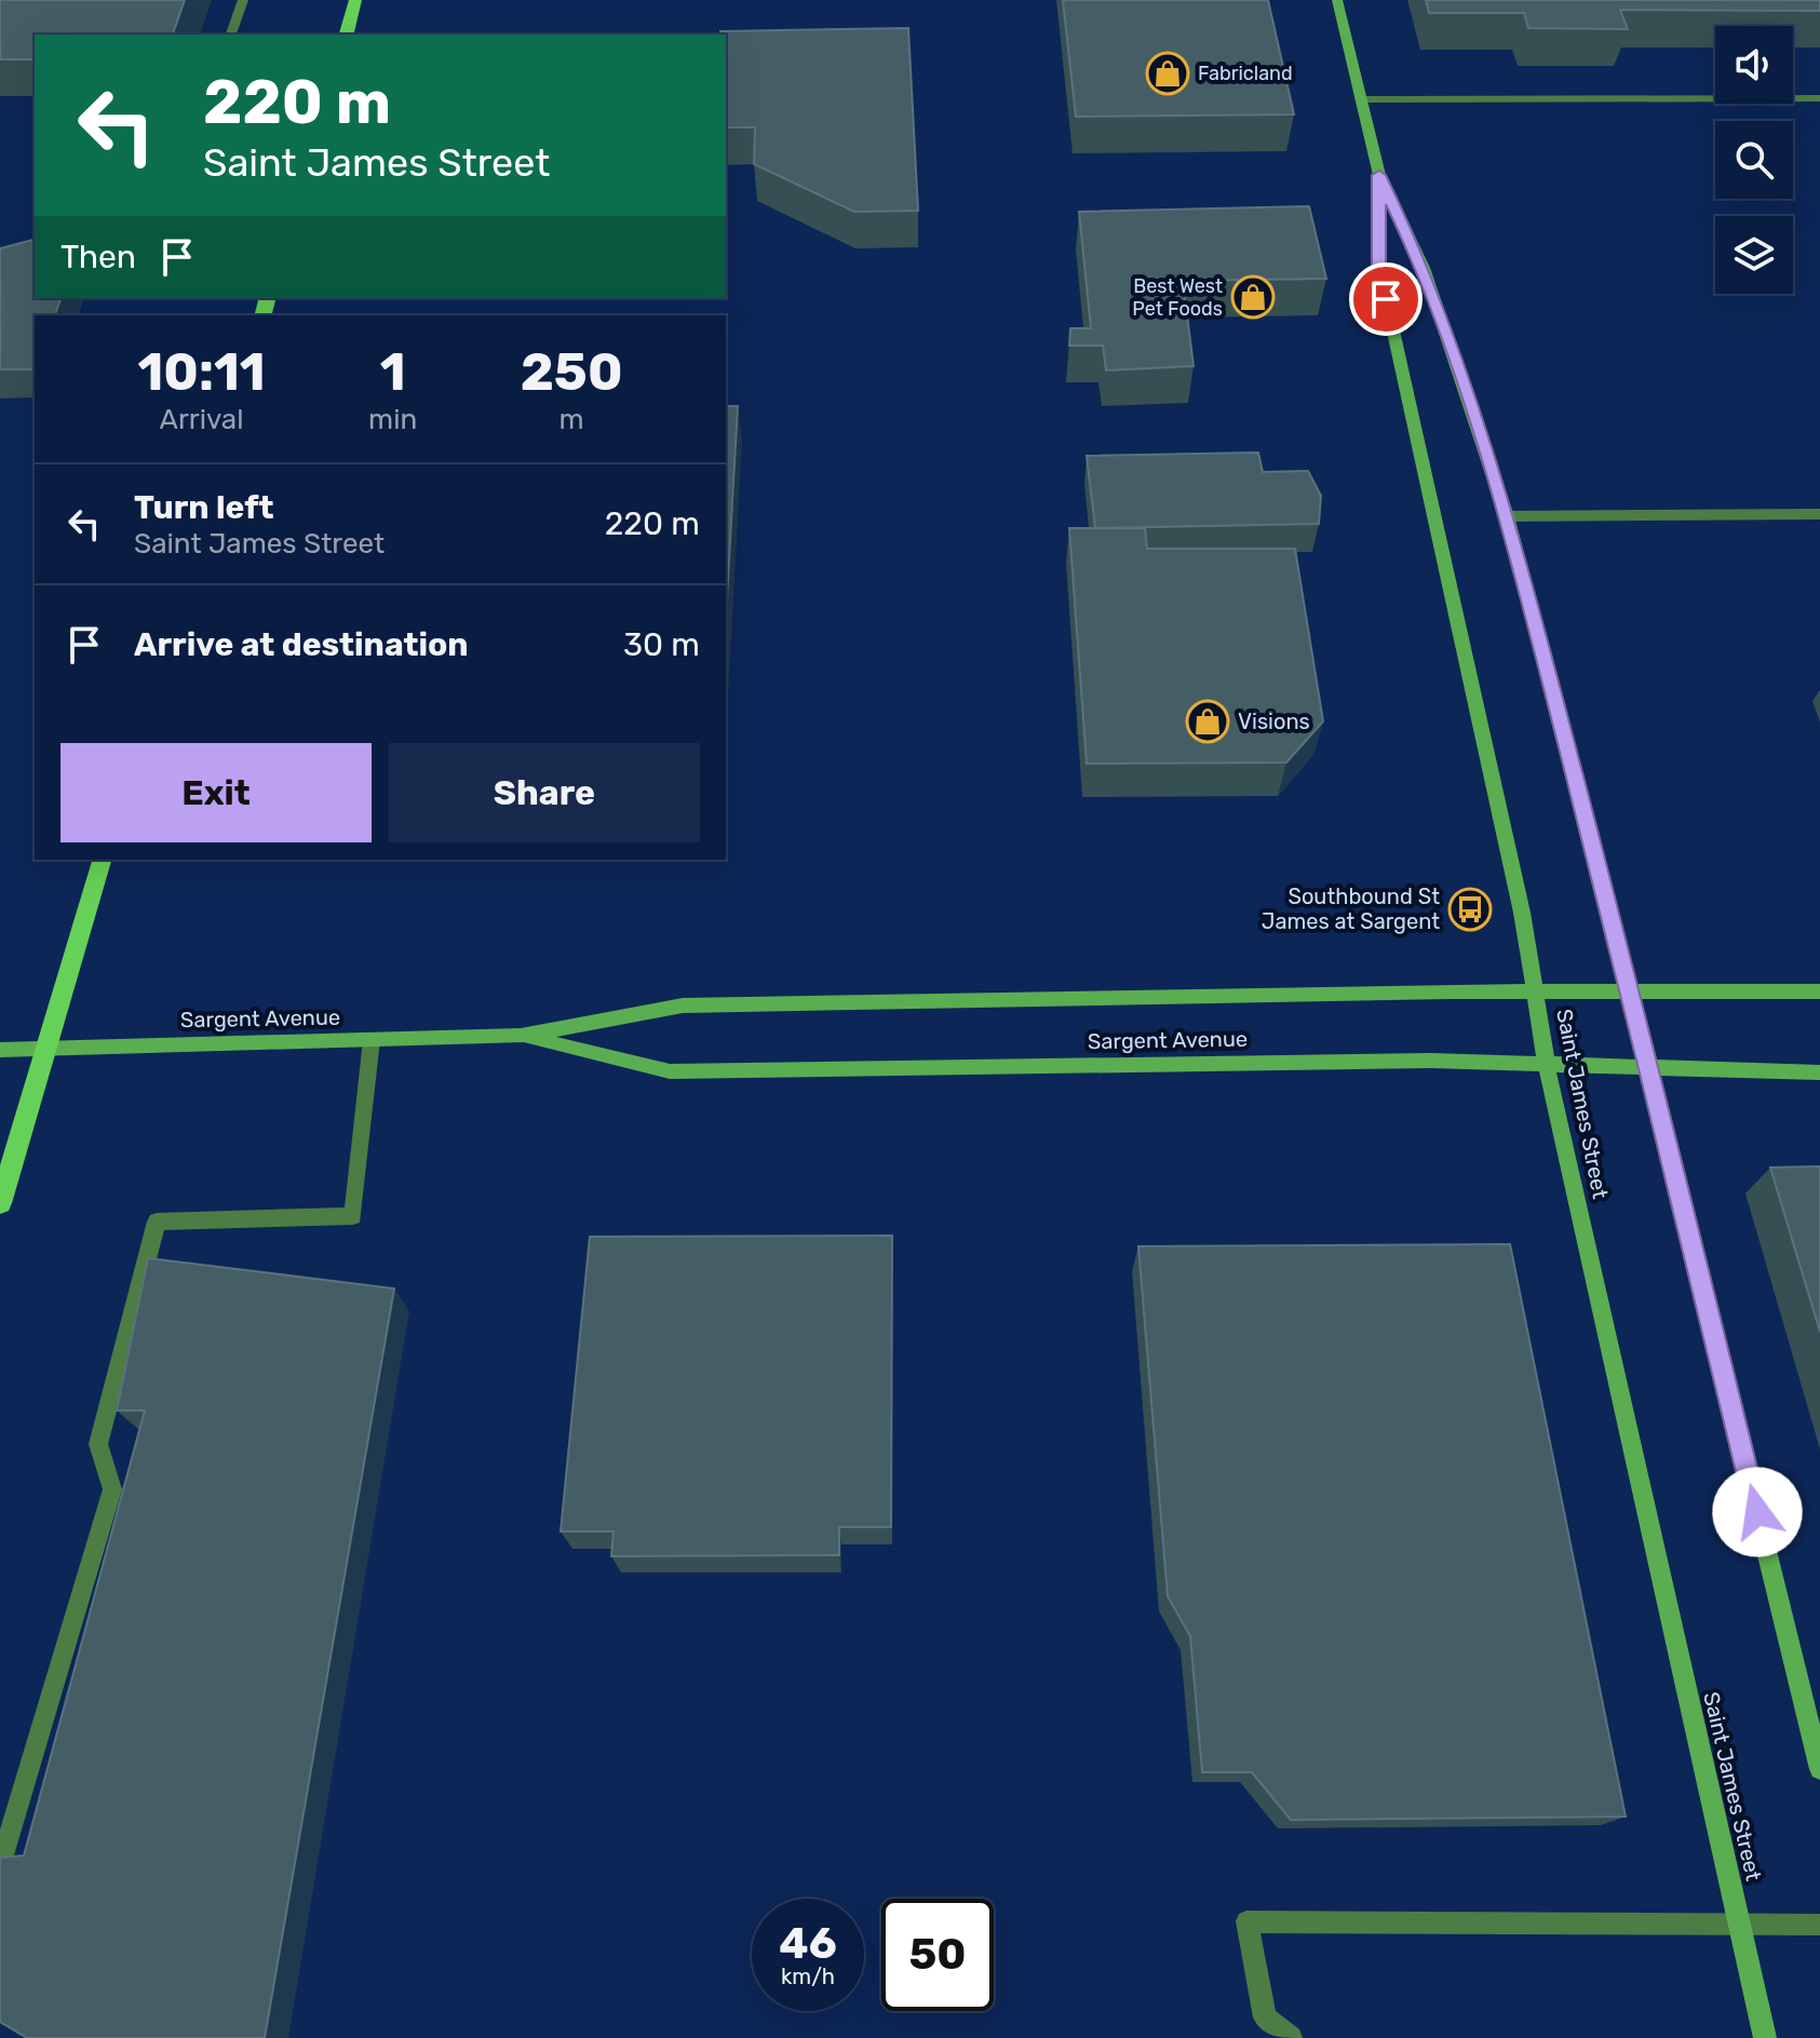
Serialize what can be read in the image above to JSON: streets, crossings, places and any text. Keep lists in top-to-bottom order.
{
  "streets": {
    "main road": ["Sargent Avenue", "Saint James Street"]
  },
  "crossings": [
    ["Sargent Avenue", "Saint James Street"]
  ],
  "places": {
    "shop": ["Fabricland", "Best West Pet Foods", "Visions"],
    "bus stop": ["Southbound St James at Sargent"]
  },
  "page": {
    "turn": ["220 m", "Saint James Street"],
    "then": "Then",
    "eta": [
      "10:11",
      "Arrival",
      "1",
      "min",
      "250",
      "m"
    ],
    "list": [
      {
        "name": "Turn left",
        "note": "Saint James Street",
        "value": "220 m"
      },
      {
        "name": "Arrive at destination",
        "value": "30 m"
      }
    ],
    "buttons": ["Exit", "Share"],
    "speed": "46 km/h",
    "limit": "50"
  }
}
